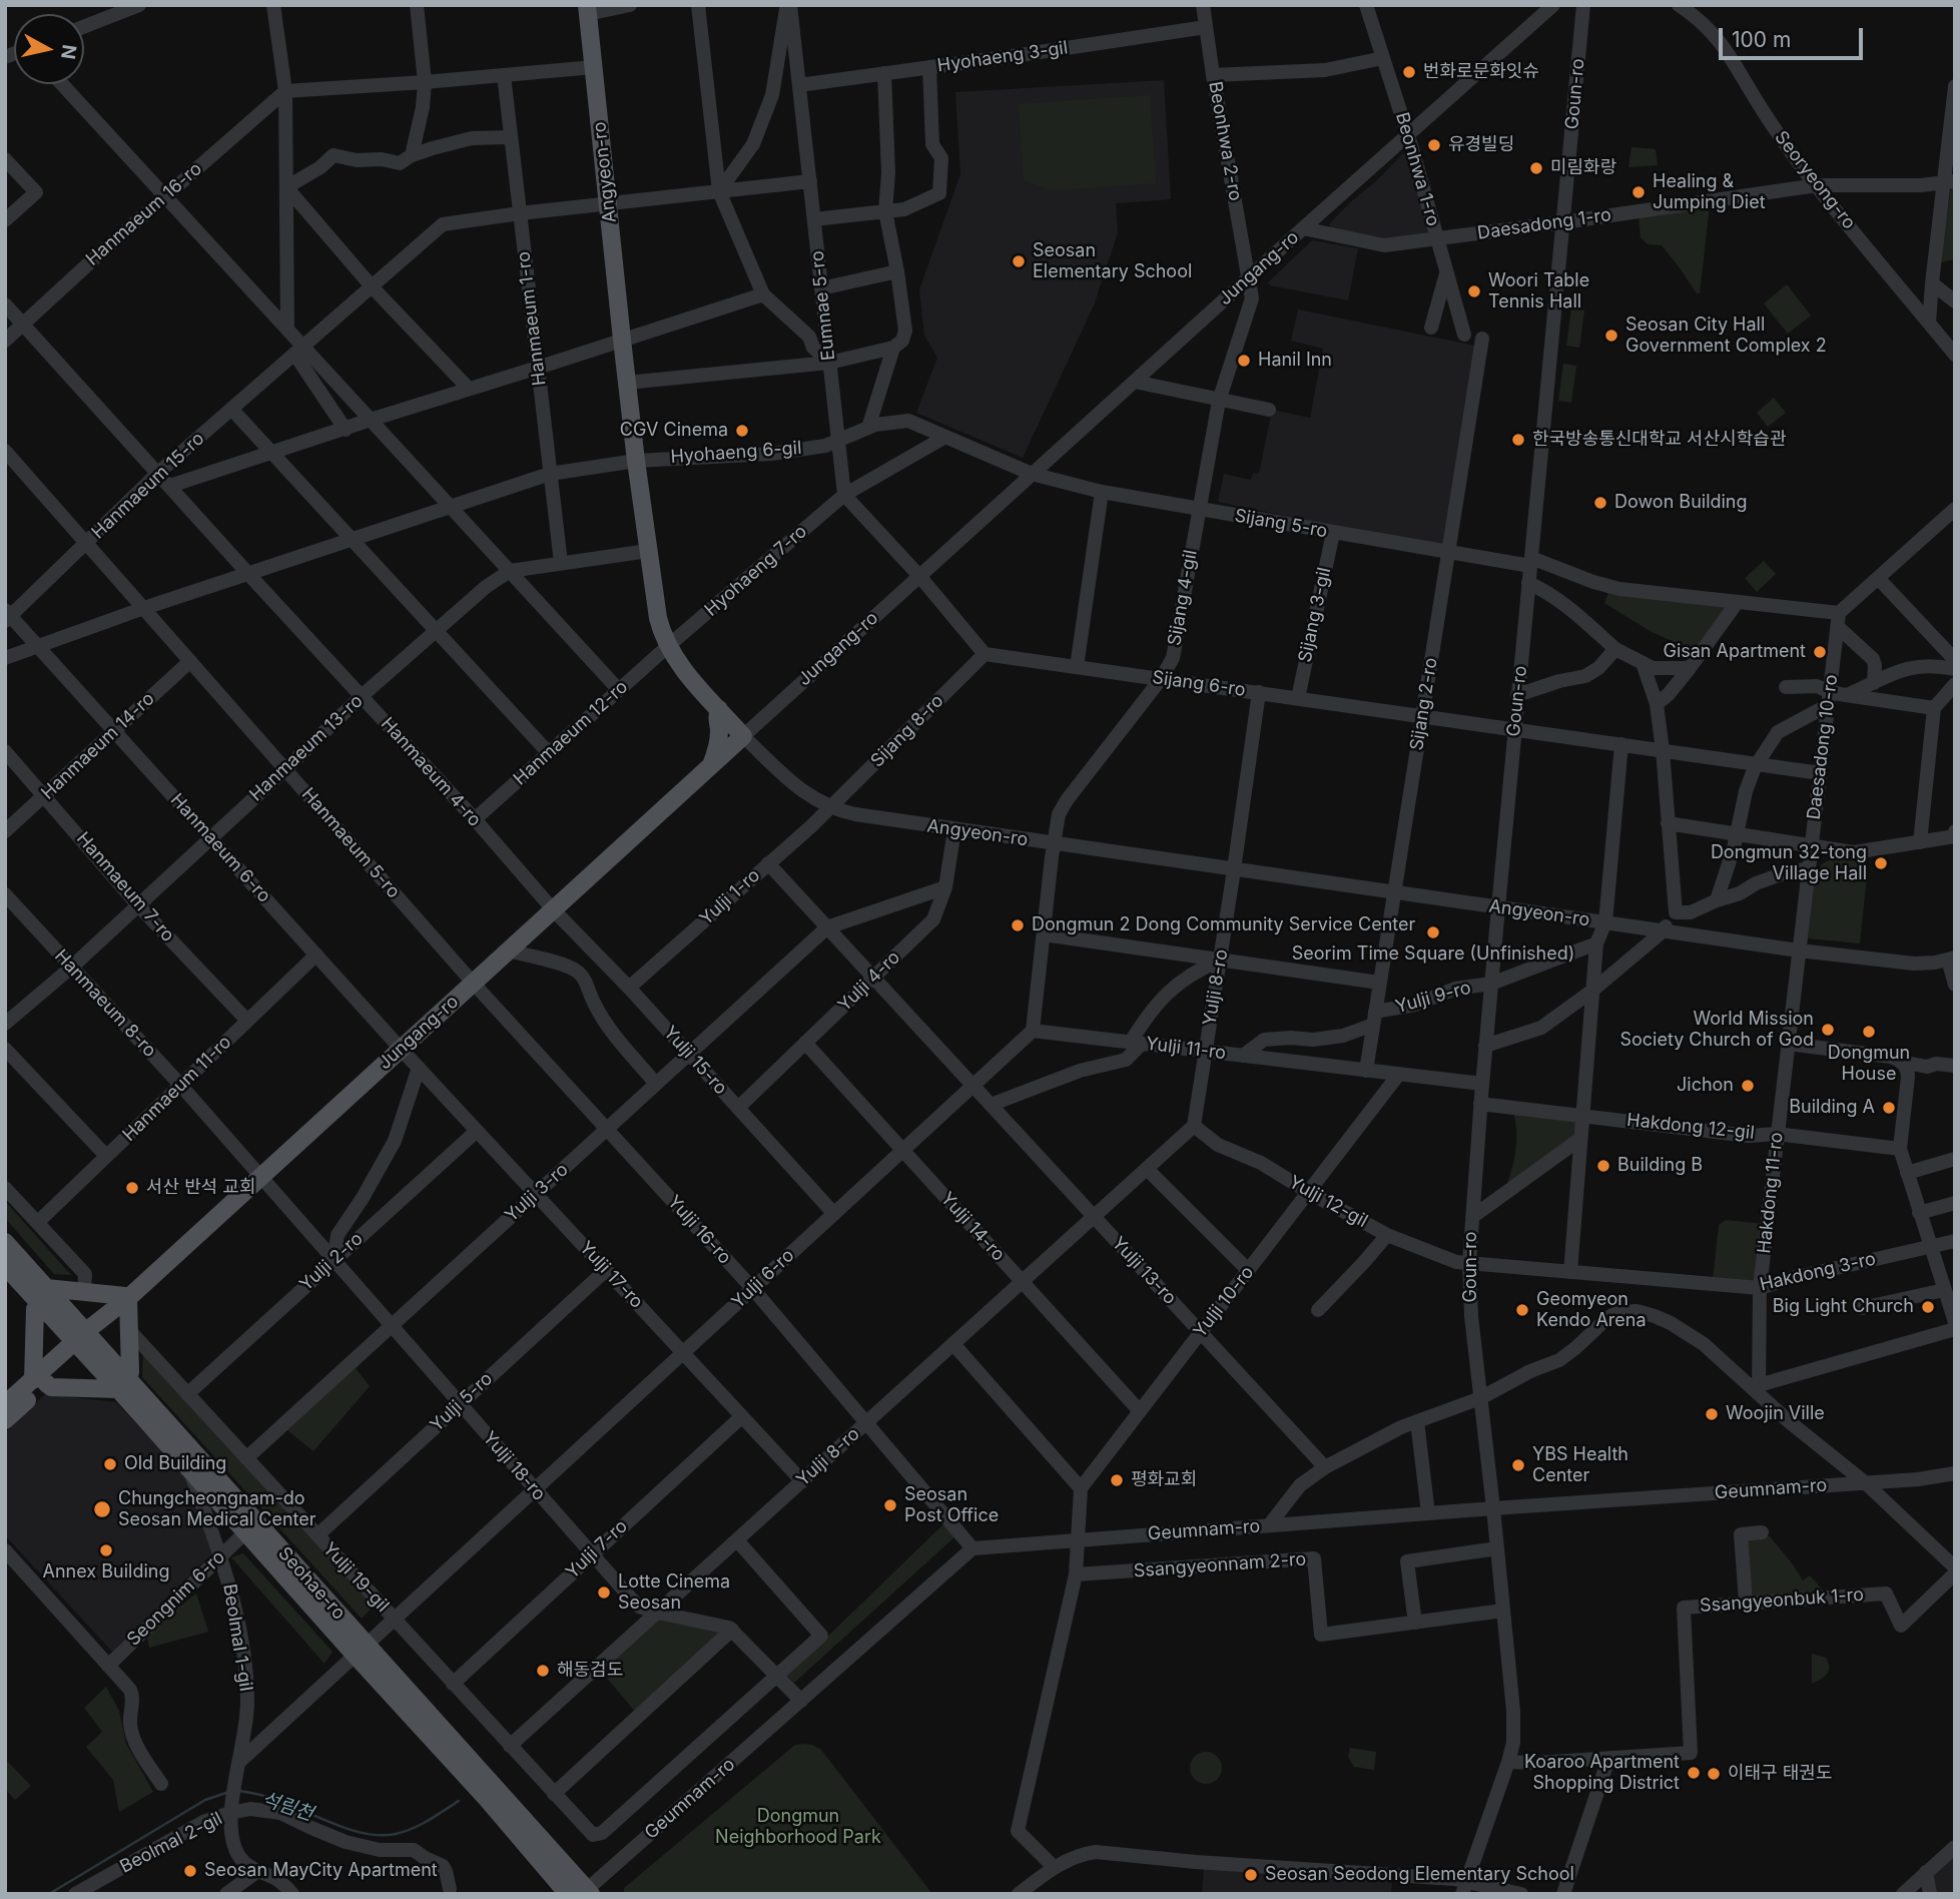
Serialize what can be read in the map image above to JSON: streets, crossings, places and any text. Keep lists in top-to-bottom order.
{
  "streets": {
    "main road": ["Angyeon-ro", "Jungang-ro", "Seohae-ro"],
    "street": [
      "Hyohaeng 3-gil",
      "Goun-ro",
      "Beonhwa 2-ro",
      "Beonhwa 1-ro",
      "Seoryeong-ro",
      "Hanmaeum 16-ro",
      "Daesadong 1-ro",
      "Eumnae 5-ro",
      "Hanmaeum 1-ro",
      "Hyohaeng 6-gil",
      "Hanmaeum 15-ro",
      "Sijang 5-ro",
      "Hyohaeng 7-ro",
      "Sijang 4-gil",
      "Sijang 3-gil",
      "Sijang 6-ro",
      "Sijang 2-ro",
      "Sijang 8-ro",
      "Hanmaeum 12-ro",
      "Hanmaeum 14-ro",
      "Daesadong 10-ro",
      "Hanmaeum 13-ro",
      "Hanmaeum 4-ro",
      "Hanmaeum 5-ro",
      "Hanmaeum 6-ro",
      "Hanmaeum 7-ro",
      "Yulji 1-ro",
      "Yulji 4-ro",
      "Yulji 8-ro",
      "Yulji 9-ro",
      "Hanmaeum 8-ro",
      "Yulji 11-ro",
      "Yulji 15-ro",
      "Hanmaeum 11-ro",
      "Hakdong 12-gil",
      "Yulji 3-ro",
      "Hakdong 11-ro",
      "Yulji 12-gil",
      "Yulji 14-ro",
      "Yulji 16-ro",
      "Yulji 2-ro",
      "Yulji 13-ro",
      "Hakdong 3-ro",
      "Yulji 17-ro",
      "Yulji 6-ro",
      "Yulji 10-ro",
      "Yulji 5-ro",
      "Yulji 18-ro",
      "Geumnam-ro",
      "Yulji 7-ro",
      "Ssangyeonnam 2-ro",
      "Yulji 19-gil",
      "Seongnim 6-ro",
      "Ssangyeonbuk 1-ro",
      "Beolmal 1-gil",
      "Beolmal 2-gil"
    ]
  },
  "crossings": [
    ["Hyohaeng 3-gil", "Beonhwa 2-ro"],
    ["Hyohaeng 3-gil", "Eumnae 5-ro"],
    ["Goun-ro", "Angyeon-ro"],
    ["Goun-ro", "Daesadong 1-ro"],
    ["Goun-ro", "Sijang 5-ro"],
    ["Goun-ro", "Sijang 6-ro"],
    ["Goun-ro", "Yulji 9-ro"],
    ["Goun-ro", "Hakdong 12-gil"],
    ["Goun-ro", "Yulji 12-gil"],
    ["Goun-ro", "Hakdong 3-ro"],
    ["Goun-ro", "Geumnam-ro"],
    ["Goun-ro", "Ssangyeonnam 2-ro"],
    ["Beonhwa 2-ro", "Jungang-ro"],
    ["Beonhwa 2-ro", "Sijang 4-gil"],
    ["Beonhwa 1-ro", "Daesadong 1-ro"],
    ["Beonhwa 1-ro", "Jungang-ro"],
    ["Angyeon-ro", "Jungang-ro"],
    ["Angyeon-ro", "Hyohaeng 6-gil"],
    ["Angyeon-ro", "Hanmaeum 15-ro"],
    ["Angyeon-ro", "Hyohaeng 7-ro"],
    ["Angyeon-ro", "Sijang 4-gil"],
    ["Angyeon-ro", "Sijang 2-ro"],
    ["Angyeon-ro", "Sijang 8-ro"],
    ["Angyeon-ro", "Hanmaeum 12-ro"],
    ["Angyeon-ro", "Daesadong 10-ro"],
    ["Angyeon-ro", "Hanmaeum 13-ro"],
    ["Angyeon-ro", "Yulji 1-ro"],
    ["Angyeon-ro", "Yulji 4-ro"],
    ["Angyeon-ro", "Yulji 8-ro"],
    ["Angyeon-ro", "Hakdong 11-ro"],
    ["Seoryeong-ro", "Daesadong 1-ro"],
    ["Hanmaeum 16-ro", "Hanmaeum 4-ro"],
    ["Daesadong 1-ro", "Jungang-ro"],
    ["Jungang-ro", "Hyohaeng 6-gil"],
    ["Jungang-ro", "Sijang 5-ro"],
    ["Jungang-ro", "Sijang 4-gil"],
    ["Jungang-ro", "Hanmaeum 4-ro"],
    ["Jungang-ro", "Hanmaeum 5-ro"],
    ["Jungang-ro", "Hanmaeum 6-ro"],
    ["Jungang-ro", "Hanmaeum 8-ro"],
    ["Jungang-ro", "Yulji 15-ro"],
    ["Jungang-ro", "Yulji 16-ro"],
    ["Jungang-ro", "Yulji 17-ro"],
    ["Jungang-ro", "Yulji 18-ro"],
    ["Jungang-ro", "Seohae-ro"],
    ["Eumnae 5-ro", "Hyohaeng 6-gil"],
    ["Eumnae 5-ro", "Hanmaeum 15-ro"],
    ["Eumnae 5-ro", "Hyohaeng 7-ro"],
    ["Hanmaeum 1-ro", "Hyohaeng 6-gil"],
    ["Hanmaeum 1-ro", "Hanmaeum 15-ro"],
    ["Hanmaeum 1-ro", "Hanmaeum 13-ro"],
    ["Hyohaeng 6-gil", "Sijang 5-ro"],
    ["Hyohaeng 6-gil", "Hyohaeng 7-ro"],
    ["Hanmaeum 15-ro", "Hanmaeum 4-ro"],
    ["Hanmaeum 15-ro", "Hanmaeum 5-ro"],
    ["Hanmaeum 15-ro", "Hanmaeum 6-ro"],
    ["Sijang 5-ro", "Sijang 4-gil"],
    ["Sijang 5-ro", "Sijang 3-gil"],
    ["Sijang 5-ro", "Sijang 2-ro"],
    ["Sijang 5-ro", "Daesadong 10-ro"],
    ["Hyohaeng 7-ro", "Hanmaeum 12-ro"],
    ["Sijang 4-gil", "Sijang 6-ro"],
    ["Sijang 3-gil", "Sijang 6-ro"],
    ["Sijang 6-ro", "Sijang 2-ro"],
    ["Sijang 6-ro", "Sijang 8-ro"],
    ["Sijang 6-ro", "Daesadong 10-ro"],
    ["Sijang 6-ro", "Yulji 8-ro"],
    ["Sijang 2-ro", "Yulji 9-ro"],
    ["Sijang 2-ro", "Yulji 11-ro"],
    ["Sijang 8-ro", "Yulji 1-ro"],
    ["Hanmaeum 12-ro", "Hanmaeum 4-ro"],
    ["Hanmaeum 14-ro", "Hanmaeum 5-ro"],
    ["Hanmaeum 14-ro", "Hanmaeum 6-ro"],
    ["Hanmaeum 14-ro", "Hanmaeum 7-ro"],
    ["Daesadong 10-ro", "Hakdong 11-ro"],
    ["Hanmaeum 13-ro", "Hanmaeum 4-ro"],
    ["Hanmaeum 13-ro", "Hanmaeum 5-ro"],
    ["Hanmaeum 13-ro", "Hanmaeum 6-ro"],
    ["Hanmaeum 13-ro", "Hanmaeum 7-ro"],
    ["Hanmaeum 13-ro", "Hanmaeum 8-ro"],
    ["Hanmaeum 4-ro", "Yulji 15-ro"],
    ["Hanmaeum 5-ro", "Yulji 16-ro"],
    ["Hanmaeum 6-ro", "Hanmaeum 11-ro"],
    ["Hanmaeum 6-ro", "Yulji 17-ro"],
    ["Hanmaeum 7-ro", "Hanmaeum 11-ro"],
    ["Yulji 1-ro", "Yulji 15-ro"],
    ["Yulji 1-ro", "Yulji 13-ro"],
    ["Yulji 4-ro", "Yulji 15-ro"],
    ["Yulji 4-ro", "Yulji 14-ro"],
    ["Yulji 4-ro", "Yulji 13-ro"],
    ["Yulji 8-ro", "Yulji 11-ro"],
    ["Yulji 8-ro", "Yulji 12-gil"],
    ["Yulji 8-ro", "Yulji 14-ro"],
    ["Yulji 8-ro", "Yulji 16-ro"],
    ["Yulji 8-ro", "Yulji 13-ro"],
    ["Yulji 8-ro", "Yulji 17-ro"],
    ["Yulji 8-ro", "Yulji 18-ro"],
    ["Yulji 8-ro", "Yulji 19-gil"],
    ["Yulji 9-ro", "Yulji 11-ro"],
    ["Hanmaeum 8-ro", "Hanmaeum 11-ro"],
    ["Hanmaeum 8-ro", "Yulji 18-ro"],
    ["Yulji 11-ro", "Yulji 6-ro"],
    ["Yulji 15-ro", "Yulji 3-ro"],
    ["Yulji 15-ro", "Yulji 6-ro"],
    ["Hakdong 12-gil", "Hakdong 11-ro"],
    ["Yulji 3-ro", "Yulji 16-ro"],
    ["Yulji 3-ro", "Yulji 13-ro"],
    ["Yulji 3-ro", "Yulji 17-ro"],
    ["Yulji 3-ro", "Yulji 18-ro"],
    ["Yulji 3-ro", "Yulji 19-gil"],
    ["Hakdong 11-ro", "Hakdong 3-ro"],
    ["Yulji 12-gil", "Hakdong 3-ro"],
    ["Yulji 12-gil", "Yulji 10-ro"],
    ["Yulji 14-ro", "Yulji 6-ro"],
    ["Yulji 14-ro", "Yulji 10-ro"],
    ["Yulji 16-ro", "Yulji 6-ro"],
    ["Yulji 16-ro", "Geumnam-ro"],
    ["Yulji 2-ro", "Yulji 17-ro"],
    ["Yulji 2-ro", "Yulji 18-ro"],
    ["Yulji 2-ro", "Yulji 19-gil"],
    ["Yulji 13-ro", "Yulji 6-ro"],
    ["Yulji 13-ro", "Yulji 10-ro"],
    ["Yulji 17-ro", "Yulji 6-ro"],
    ["Yulji 17-ro", "Yulji 5-ro"],
    ["Yulji 17-ro", "Yulji 7-ro"],
    ["Yulji 6-ro", "Yulji 18-ro"],
    ["Yulji 6-ro", "Yulji 19-gil"],
    ["Yulji 6-ro", "Seohae-ro"],
    ["Yulji 5-ro", "Yulji 18-ro"],
    ["Yulji 5-ro", "Yulji 19-gil"],
    ["Yulji 18-ro", "Yulji 7-ro"],
    ["Geumnam-ro", "Seohae-ro"],
    ["Yulji 7-ro", "Yulji 19-gil"],
    ["Seohae-ro", "Seongnim 6-ro"],
    ["Seohae-ro", "Beolmal 1-gil"],
    ["Seongnim 6-ro", "Beolmal 1-gil"],
    ["Beolmal 1-gil", "Beolmal 2-gil"]
  ],
  "water": ["석림천"],
  "parks": ["Dongmun Neighborhood Park"],
  "places": [
    "번화로문화잇슈",
    "유경빌딩",
    "미림화랑",
    "Healing & Jumping Diet",
    "Seosan Elementary School",
    "Woori Table Tennis Hall",
    "Seosan City Hall Government Complex 2",
    "Hanil Inn",
    "CGV Cinema",
    "한국방송통신대학교 서산시학습관",
    "Dowon Building",
    "Gisan Apartment",
    "Dongmun 32-tong Village Hall",
    "Dongmun 2 Dong Community Service Center",
    "Seorim Time Square (Unfinished)",
    "World Mission Society Church of God",
    "Dongmun House",
    "Jichon",
    "Building A",
    "Building B",
    "서산 반석 교회",
    "Big Light Church",
    "Geomyeon Kendo Arena",
    "Woojin Ville",
    "Old Building",
    "YBS Health Center",
    "평화교회",
    "Seosan Post Office",
    "Chungcheongnam-do Seosan Medical Center",
    "Annex Building",
    "Lotte Cinema Seosan",
    "해동검도",
    "Koaroo Apartment Shopping District",
    "이태구 태권도",
    "Seosan MayCity Apartment",
    "Seosan Seodong Elementary School"
  ],
  "scale_bar": "100 m",
  "north": "right"
}
